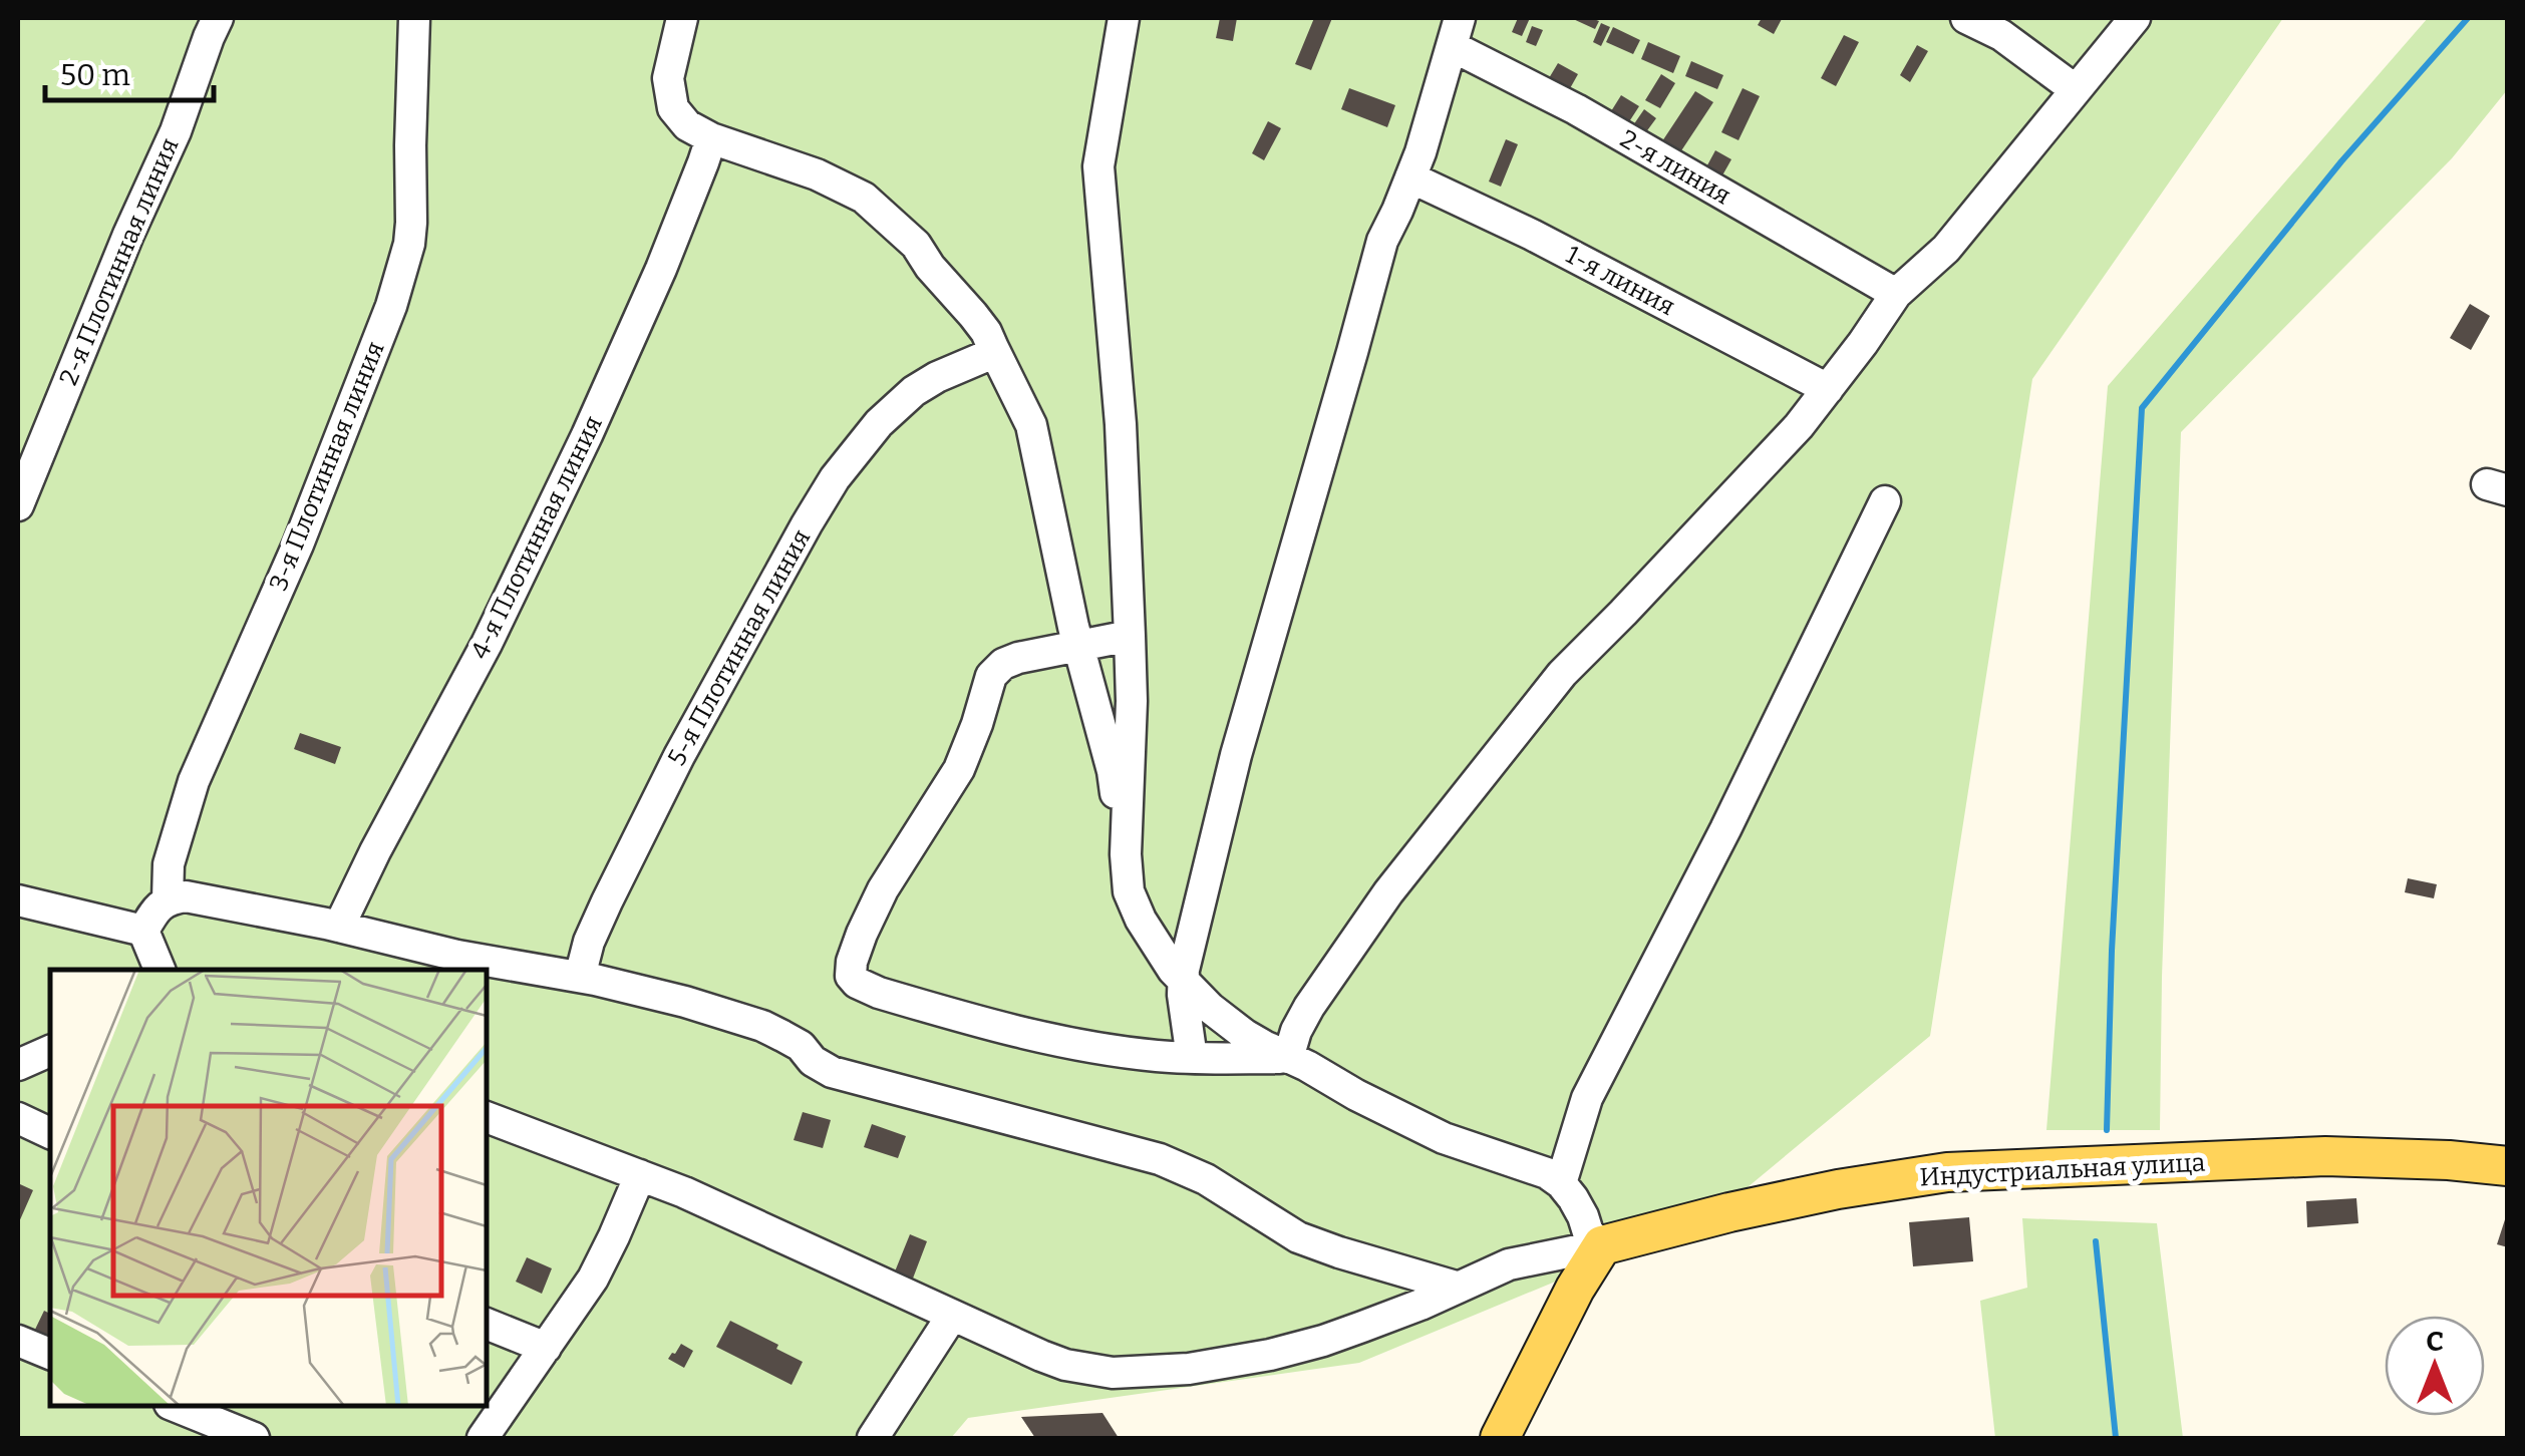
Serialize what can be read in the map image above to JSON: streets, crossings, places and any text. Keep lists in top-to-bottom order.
{
  "streets": {
    "main road": ["Индустриальная улица"],
    "street": [
      "2-я линия",
      "2-я Плотинная линия",
      "1-я линия",
      "3-я Плотинная линия",
      "4-я Плотинная линия",
      "5-я Плотинная линия"
    ]
  },
  "scale_bar": "50 m",
  "north": "top"
}
